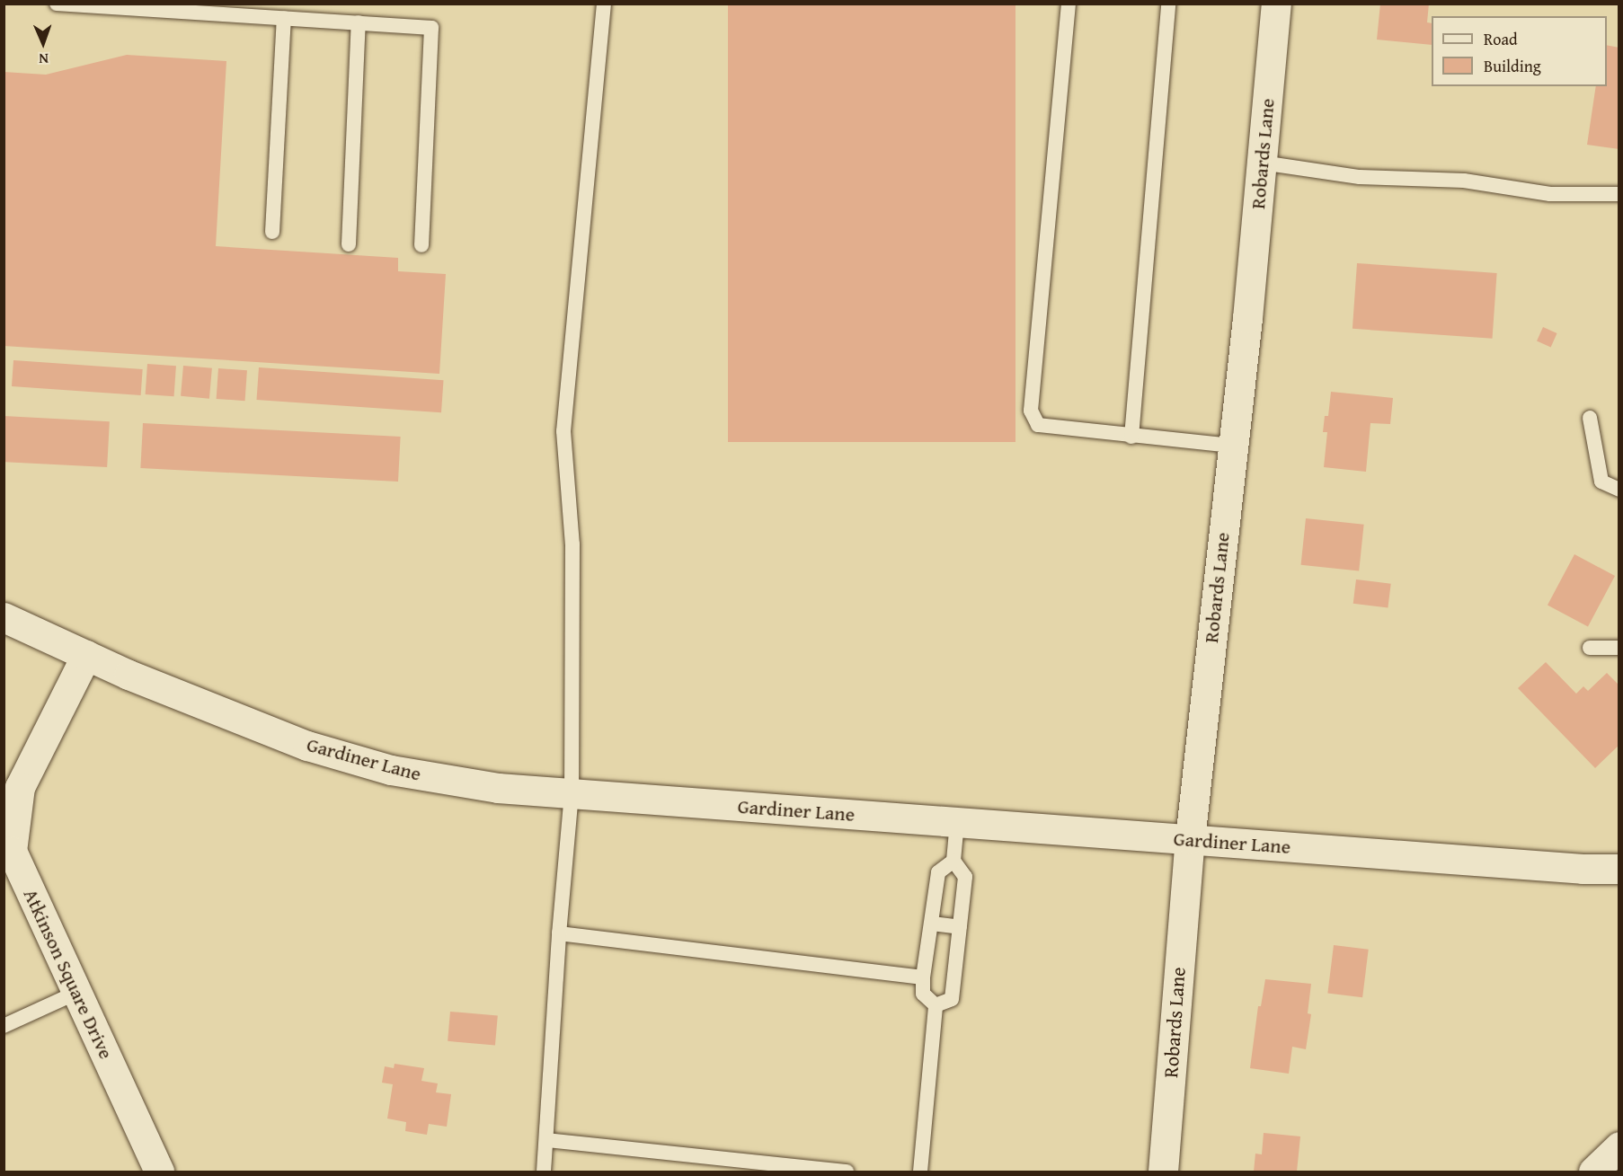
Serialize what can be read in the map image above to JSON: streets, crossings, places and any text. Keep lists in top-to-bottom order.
{
  "streets": {
    "street": ["Robards Lane", "Gardiner Lane", "Atkinson Square Drive"]
  },
  "crossings": [
    ["Robards Lane", "Gardiner Lane"],
    ["Gardiner Lane", "Atkinson Square Drive"]
  ],
  "legend": ["Road", "Building"],
  "north": "bottom"
}
